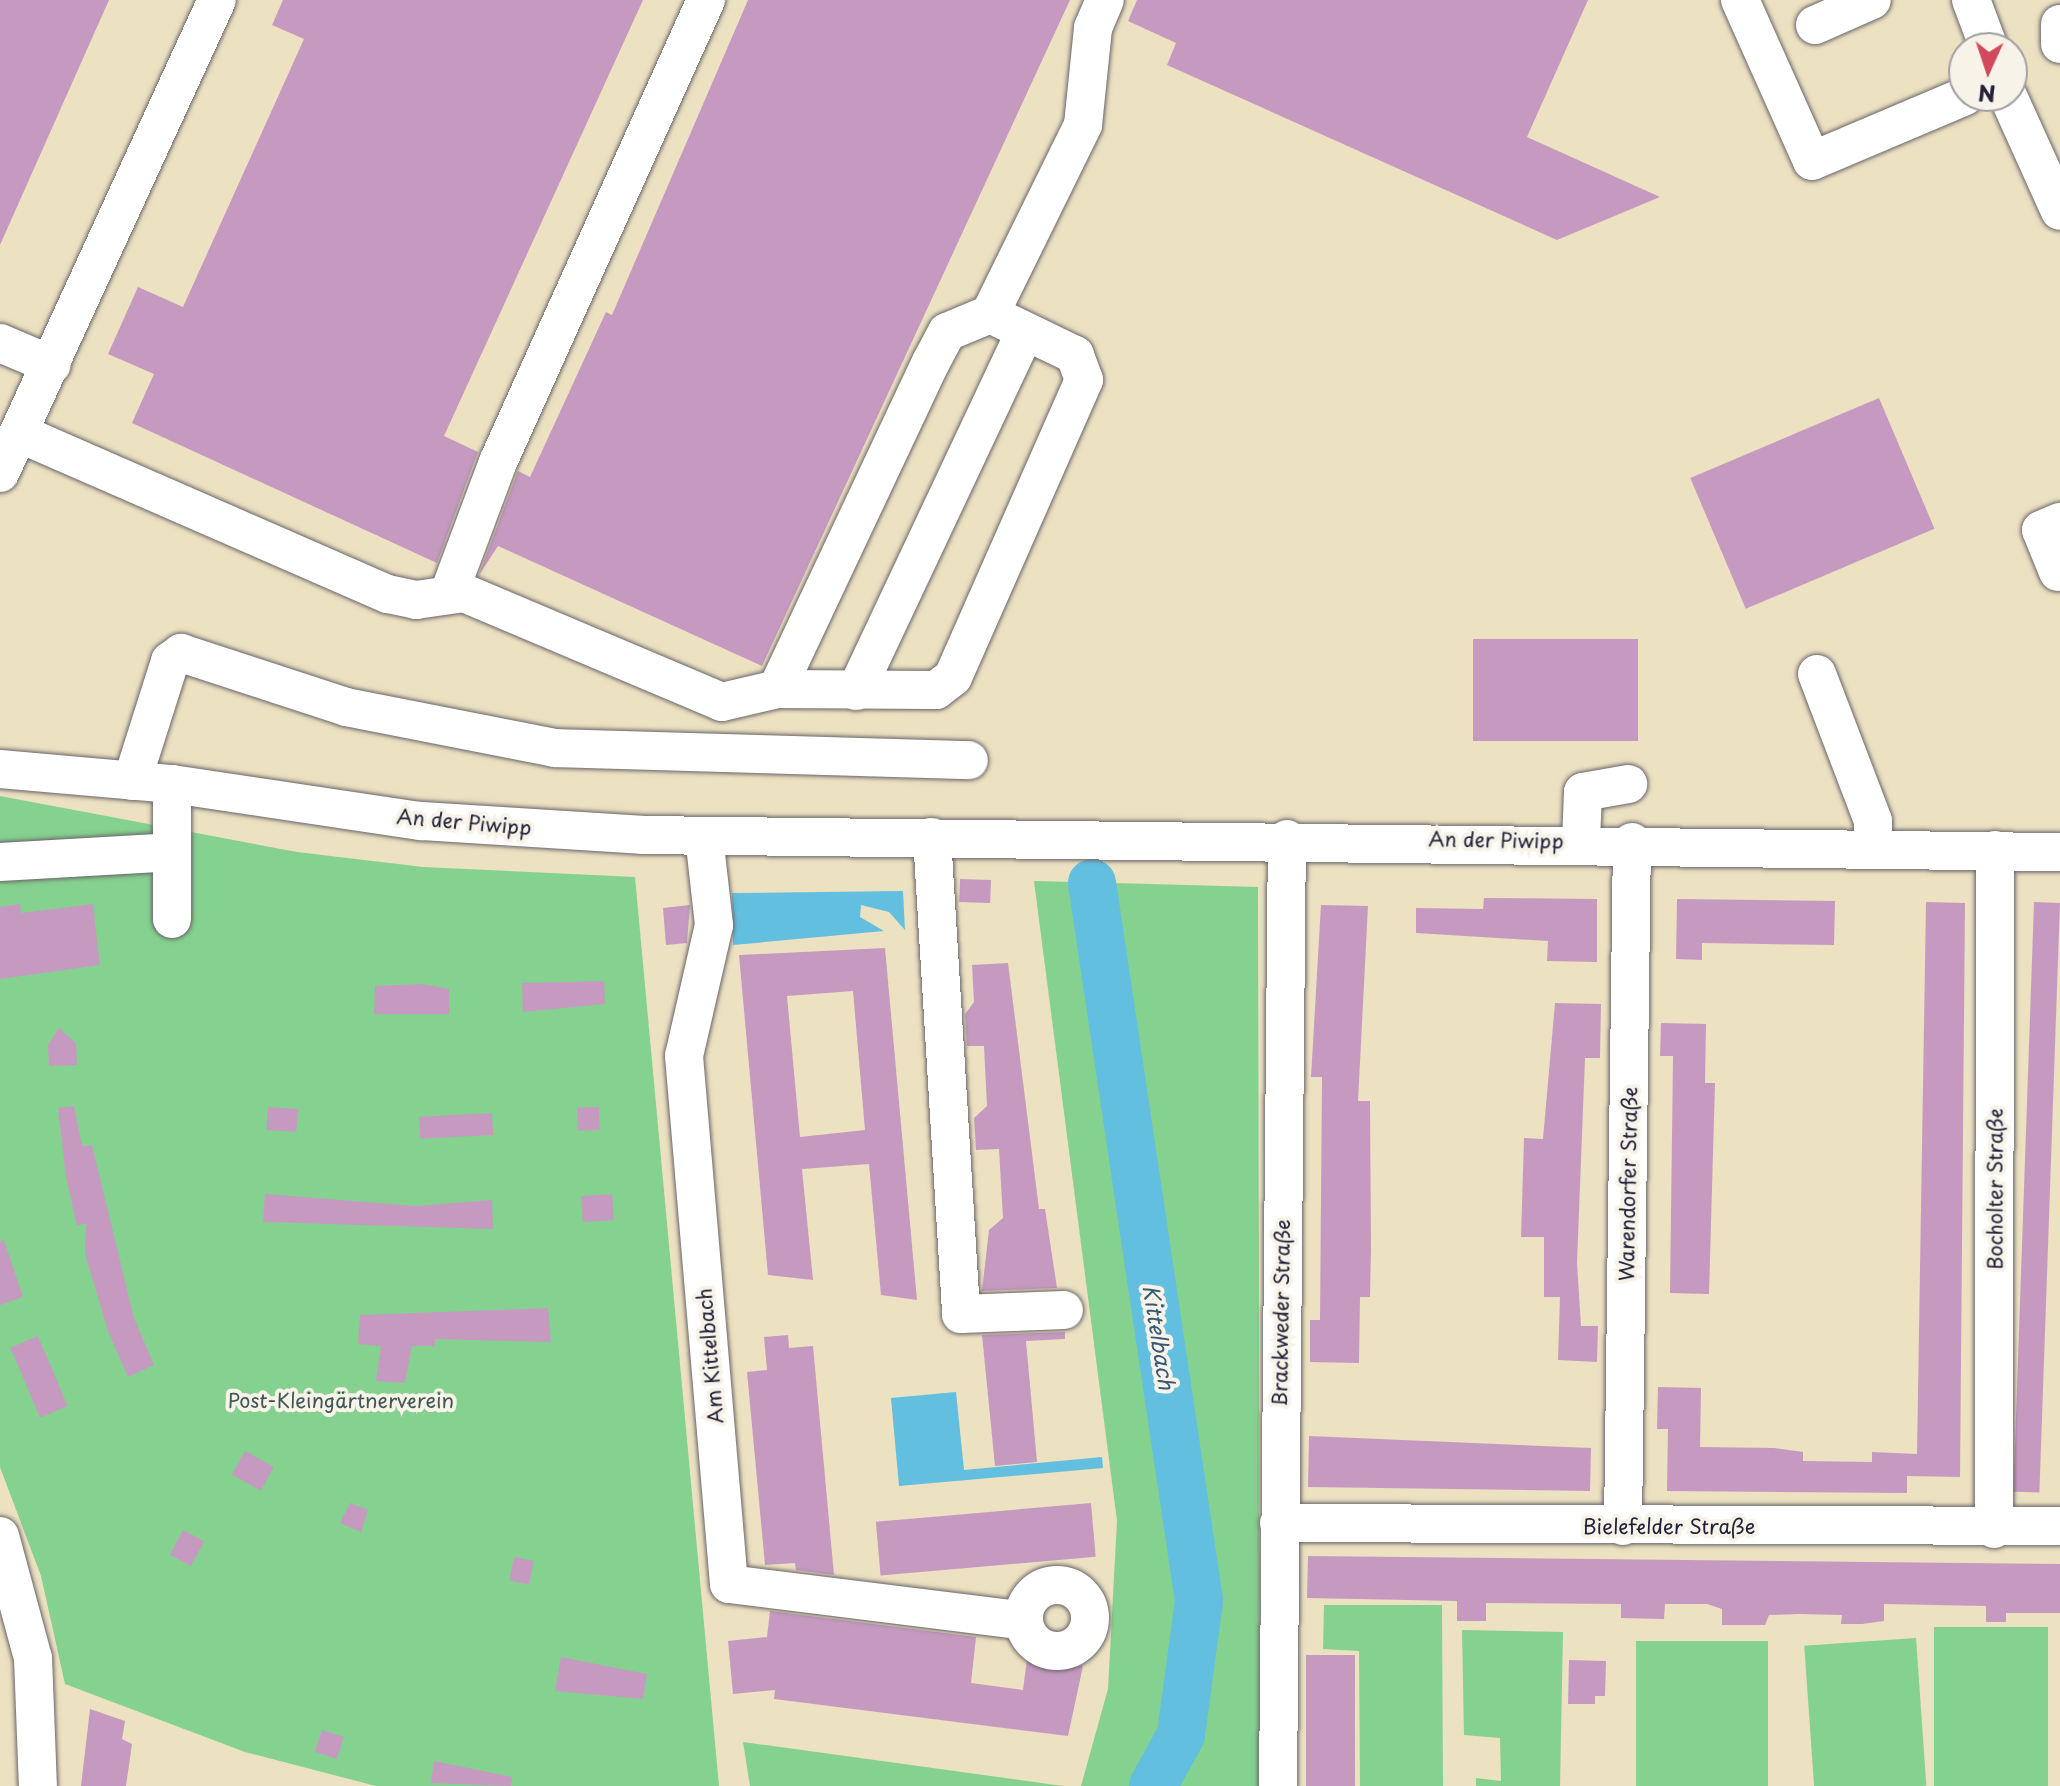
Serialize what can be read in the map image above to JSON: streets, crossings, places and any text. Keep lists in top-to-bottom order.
{
  "streets": {
    "street": [
      "An der Piwipp",
      "Warendorfer Straße",
      "Bocholter Straße",
      "Brackweder Straße",
      "Am Kittelbach",
      "Bielefelder Straße"
    ]
  },
  "crossings": [
    ["An der Piwipp", "Warendorfer Straße"],
    ["An der Piwipp", "Bocholter Straße"],
    ["An der Piwipp", "Brackweder Straße"],
    ["An der Piwipp", "Am Kittelbach"],
    ["Warendorfer Straße", "Bielefelder Straße"],
    ["Bocholter Straße", "Bielefelder Straße"],
    ["Brackweder Straße", "Bielefelder Straße"]
  ],
  "water": ["Kittelbach"],
  "parks": ["Post-Kleingärtnerverein"],
  "north": "bottom"
}
